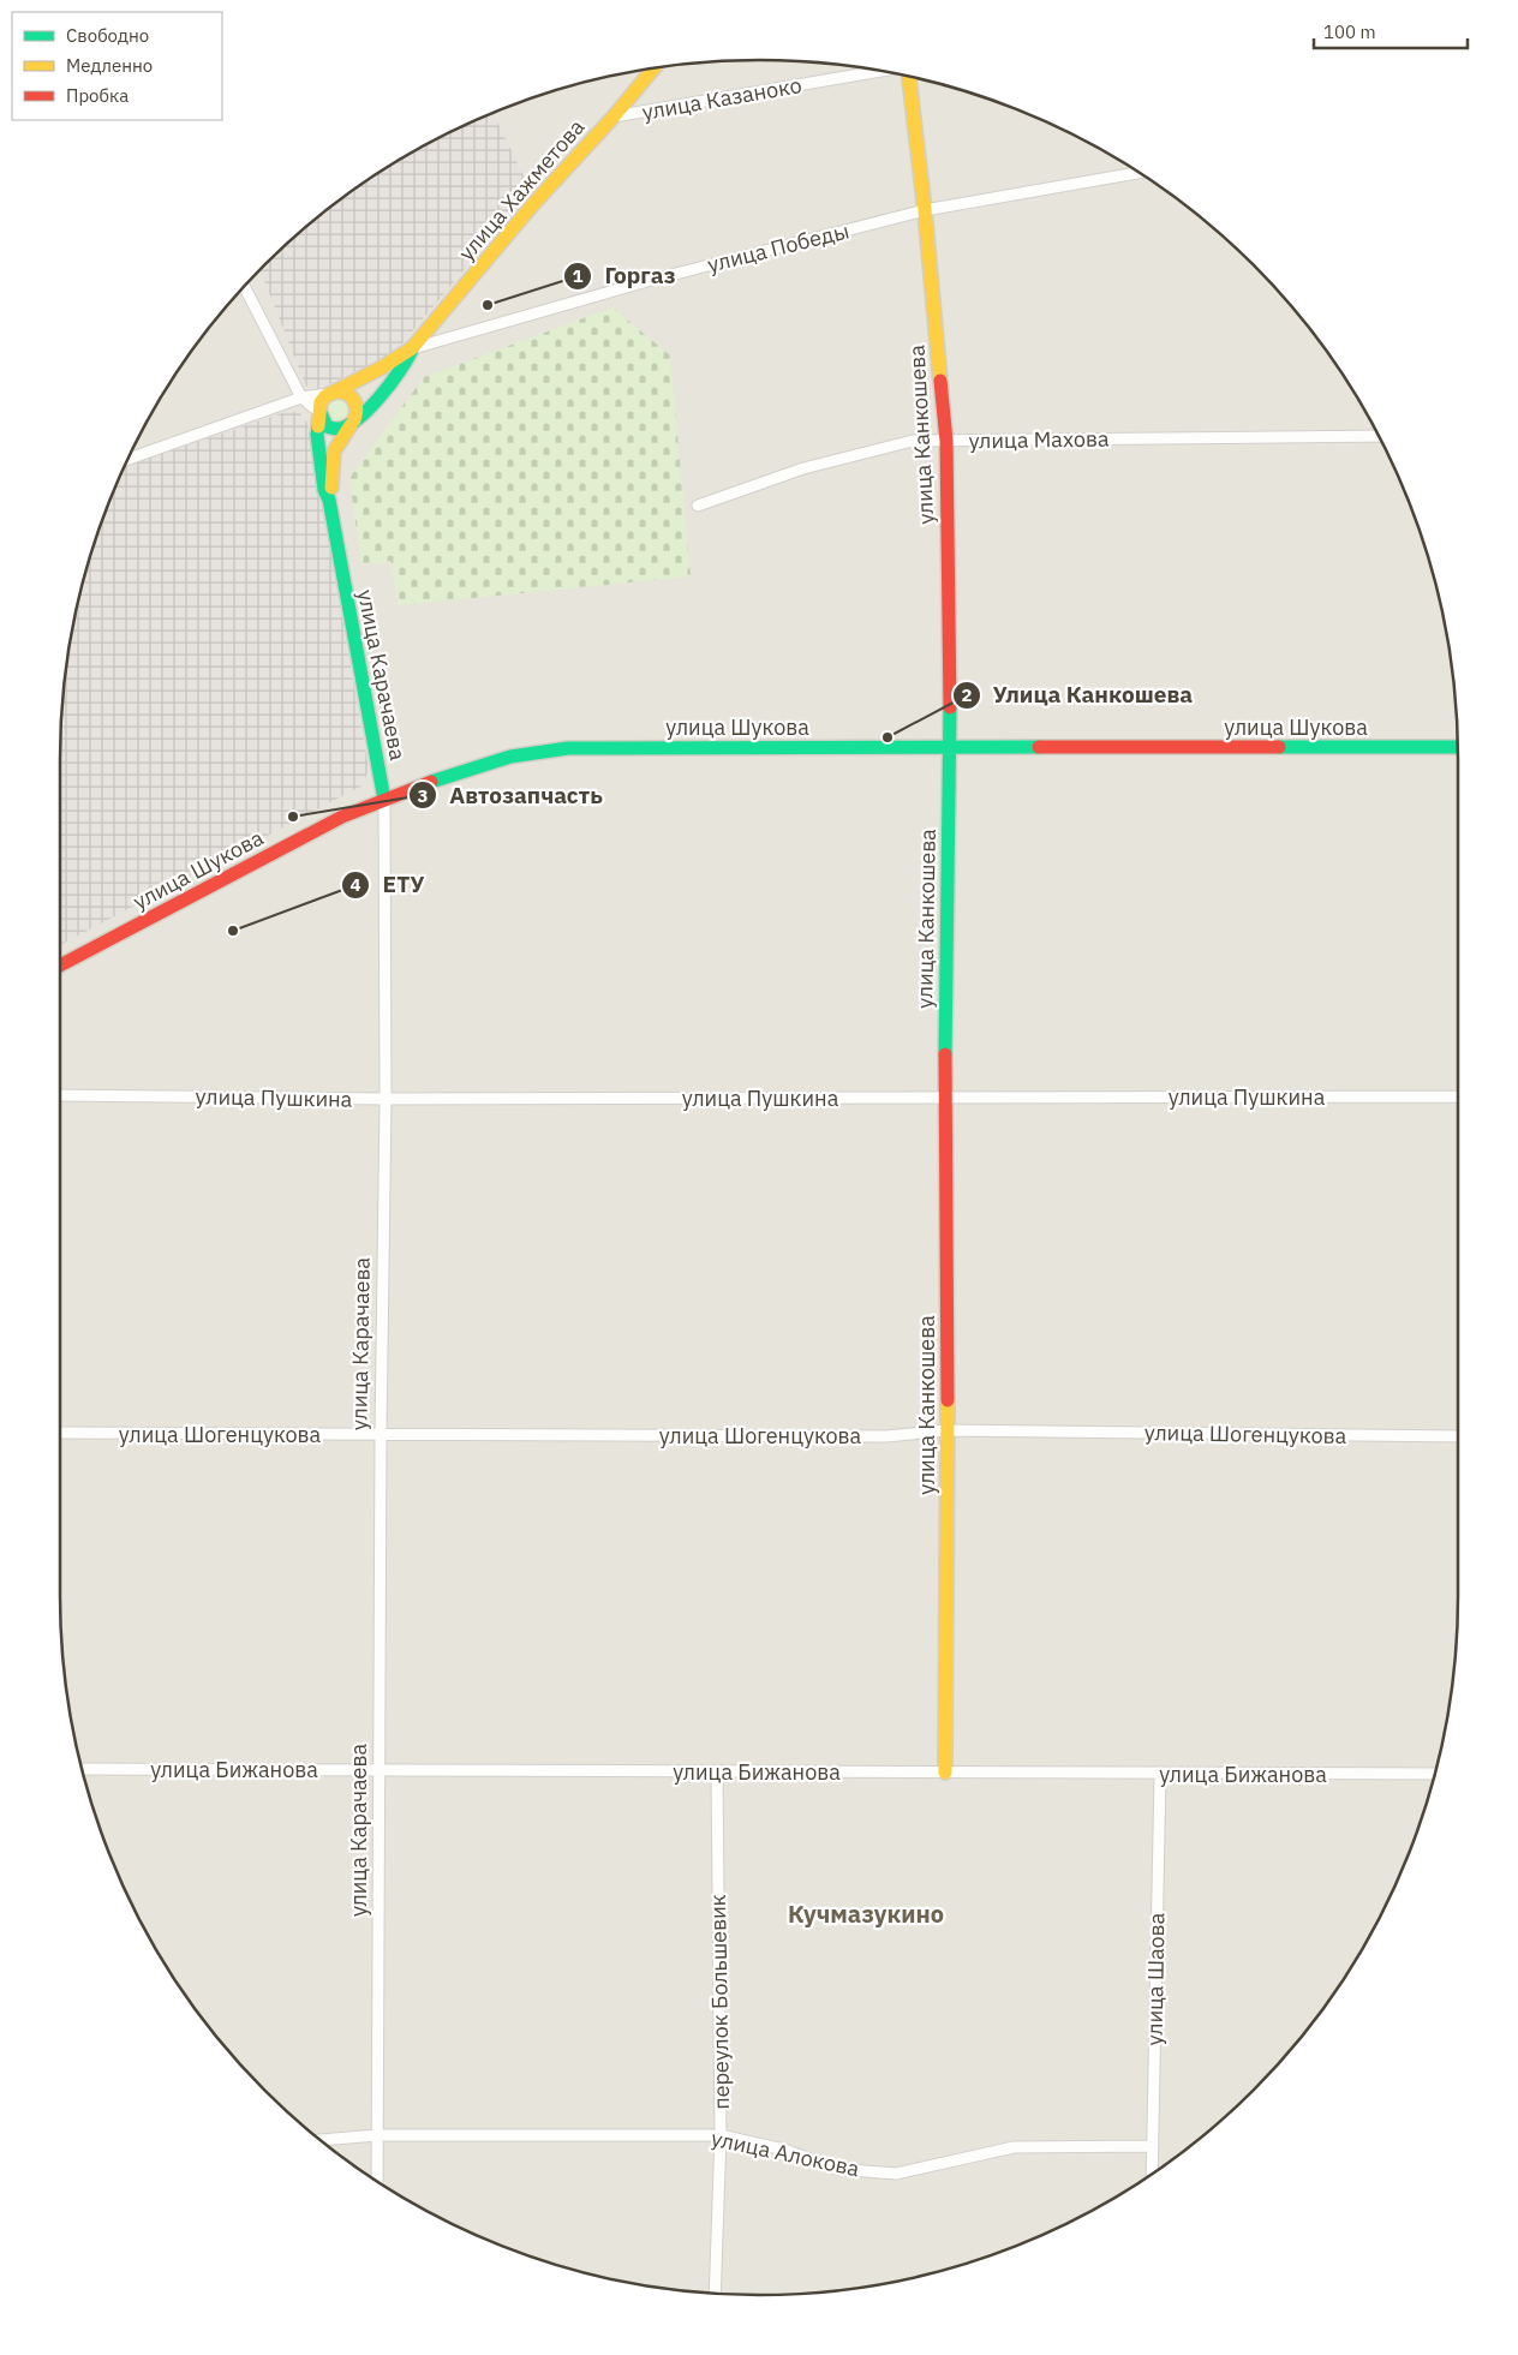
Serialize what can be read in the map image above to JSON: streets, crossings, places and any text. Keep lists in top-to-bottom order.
{
  "streets": {
    "street": [
      "улица Казаноко",
      "улица Хажметова",
      "улица Победы",
      "улица Канкошева",
      "улица Махова",
      "улица Карачаева",
      "улица Шукова",
      "улица Пушкина",
      "улица Шогенцукова",
      "улица Бижанова",
      "улица Шаова",
      "переулок Большевик",
      "улица Алокова"
    ]
  },
  "crossings": [
    ["улица Казаноко", "улица Хажметова"],
    ["улица Хажметова", "улица Победы"],
    ["улица Победы", "улица Канкошева"],
    ["улица Канкошева", "улица Махова"],
    ["улица Канкошева", "улица Шукова"],
    ["улица Канкошева", "улица Пушкина"],
    ["улица Канкошева", "улица Шогенцукова"],
    ["улица Канкошева", "улица Бижанова"],
    ["улица Карачаева", "улица Шукова"],
    ["улица Карачаева", "улица Пушкина"],
    ["улица Карачаева", "улица Шогенцукова"],
    ["улица Карачаева", "улица Бижанова"],
    ["улица Карачаева", "улица Алокова"],
    ["улица Бижанова", "улица Шаова"],
    ["улица Бижанова", "переулок Большевик"],
    ["улица Шаова", "улица Алокова"],
    ["переулок Большевик", "улица Алокова"]
  ],
  "districts": ["Кучмазукино"],
  "places": [
    "Горгаз",
    "Улица Канкошева",
    "Автозапчасть",
    "ЕТУ"
  ],
  "legend": ["Свободно", "Медленно", "Пробка"],
  "scale_bar": "100 m"
}
